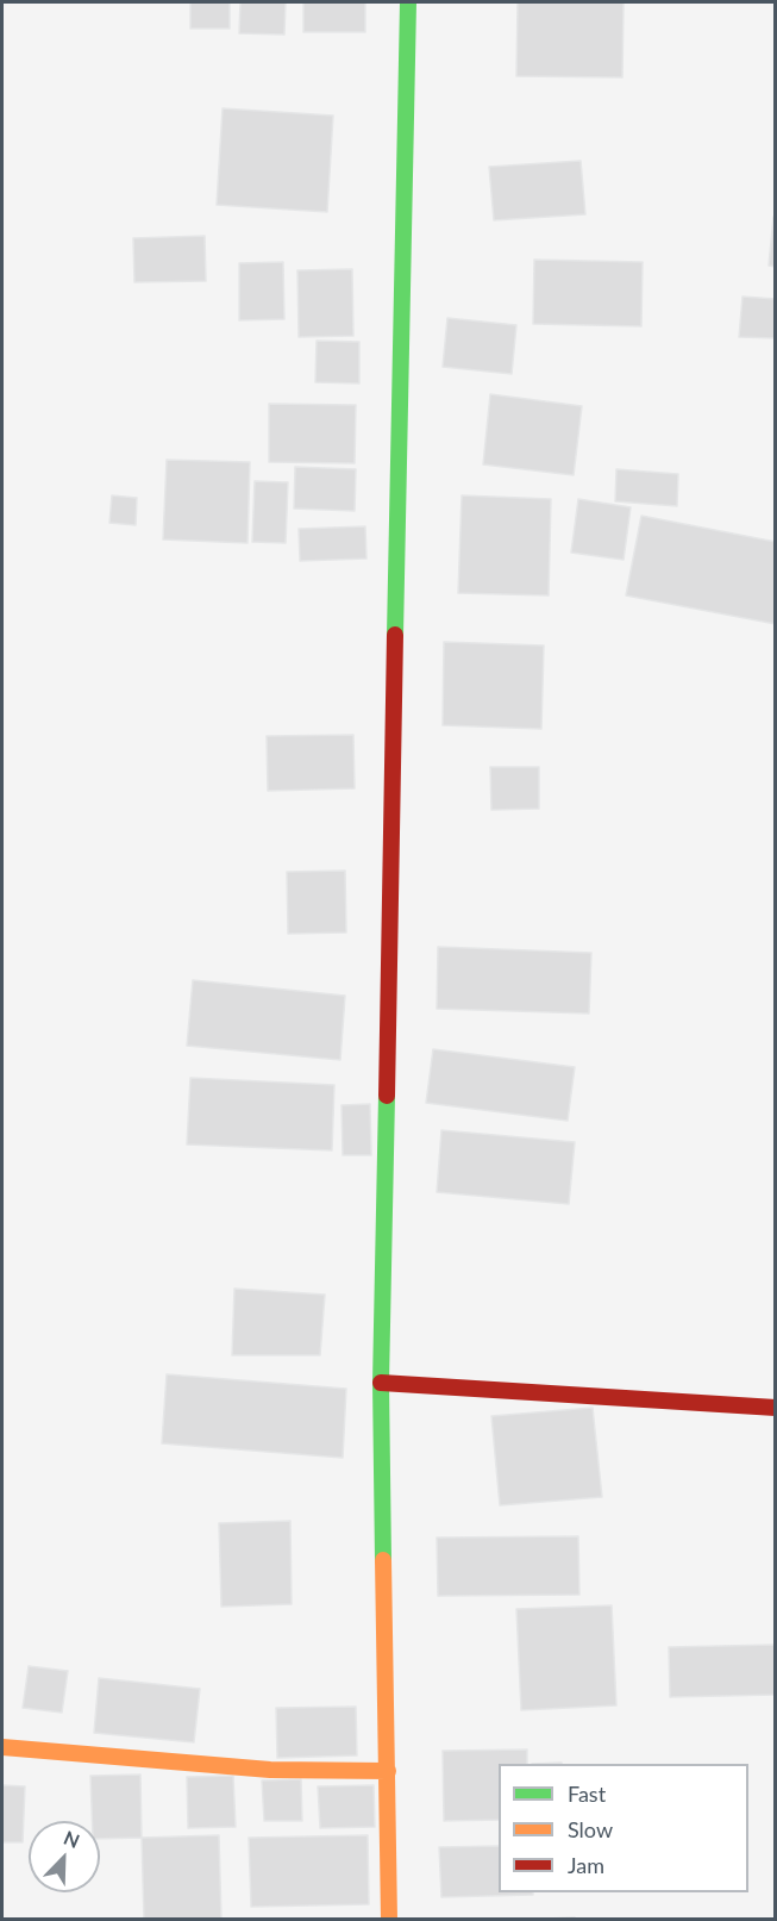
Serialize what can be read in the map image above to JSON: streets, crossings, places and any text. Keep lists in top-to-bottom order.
{
  "legend": ["Fast", "Slow", "Jam"],
  "north": "top right"
}
